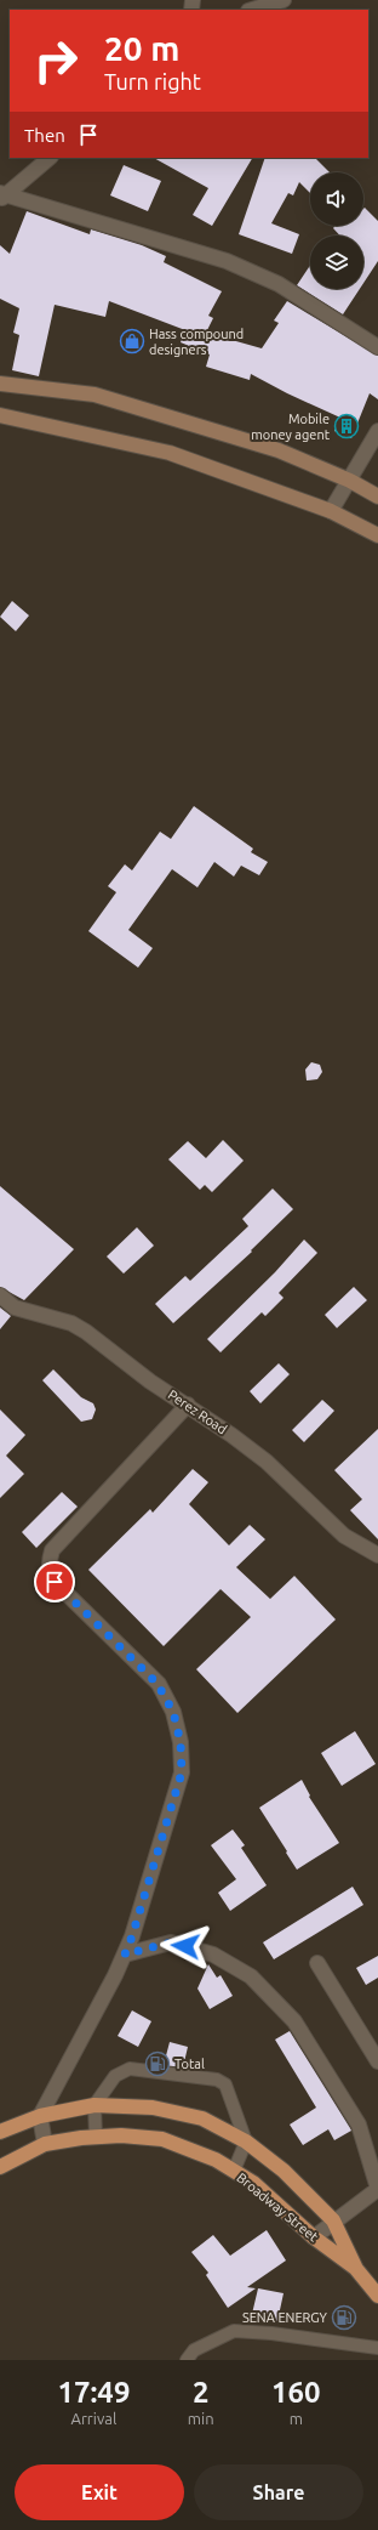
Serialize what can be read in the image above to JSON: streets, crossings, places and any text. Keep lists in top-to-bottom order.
{
  "streets": {
    "main road": ["Broadway Street"],
    "street": ["Perez Road"]
  },
  "places": {
    "shop": ["Hass compound designers"],
    "building": ["Mobile money agent"],
    "fuel station": ["Total", "SENA ENERGY"]
  },
  "page": {
    "turn": ["20 m", "Turn right"],
    "then": "Then",
    "eta": [
      "17:49",
      "Arrival",
      "2",
      "min",
      "160",
      "m"
    ],
    "buttons": ["Exit", "Share"]
  }
}
